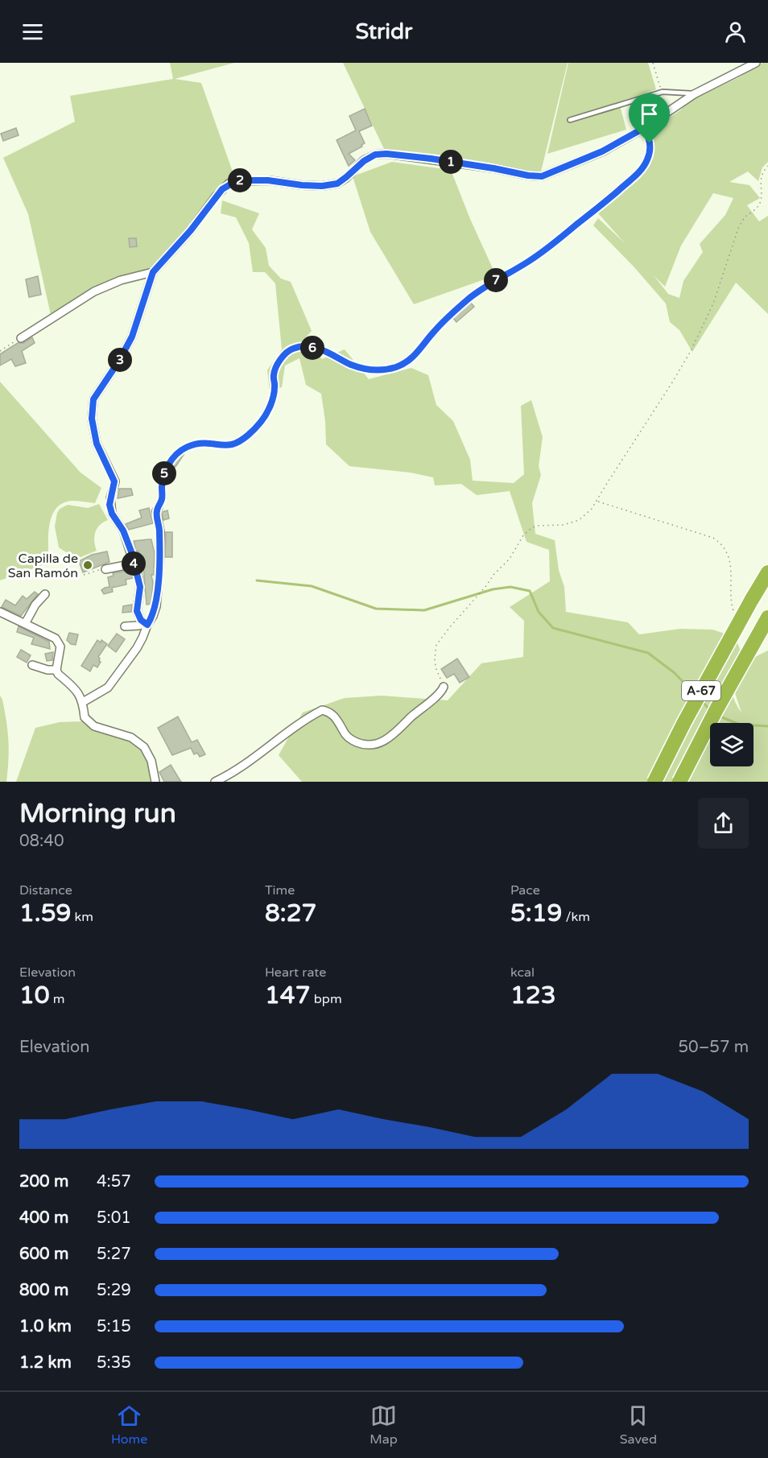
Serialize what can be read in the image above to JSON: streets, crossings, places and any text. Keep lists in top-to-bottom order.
{
  "streets": {
    "highway": ["A-67"]
  },
  "places": ["Capilla de San Ramón"],
  "page": {
    "header": "Stridr",
    "pins": [
      "1",
      "2",
      "7",
      "6",
      "3",
      "5",
      "4"
    ],
    "heading": ["Morning run", "08:40"],
    "stats": [
      ["Distance", "1.59 km"],
      ["Time", "8:27"],
      ["Pace", "5:19 /km"],
      ["Elevation", "10 m"],
      ["Heart rate", "147 bpm"],
      ["kcal", "123"]
    ],
    "chart": ["Elevation", "50–57 m"],
    "list": [
      {
        "name": "200 m",
        "note": "4:57"
      },
      {
        "name": "400 m",
        "note": "5:01"
      },
      {
        "name": "600 m",
        "note": "5:27"
      },
      {
        "name": "800 m",
        "note": "5:29"
      },
      {
        "name": "1.0 km",
        "note": "5:15"
      },
      {
        "name": "1.2 km",
        "note": "5:35"
      }
    ],
    "tabs": ["Home", "Map", "Saved"]
  }
}
